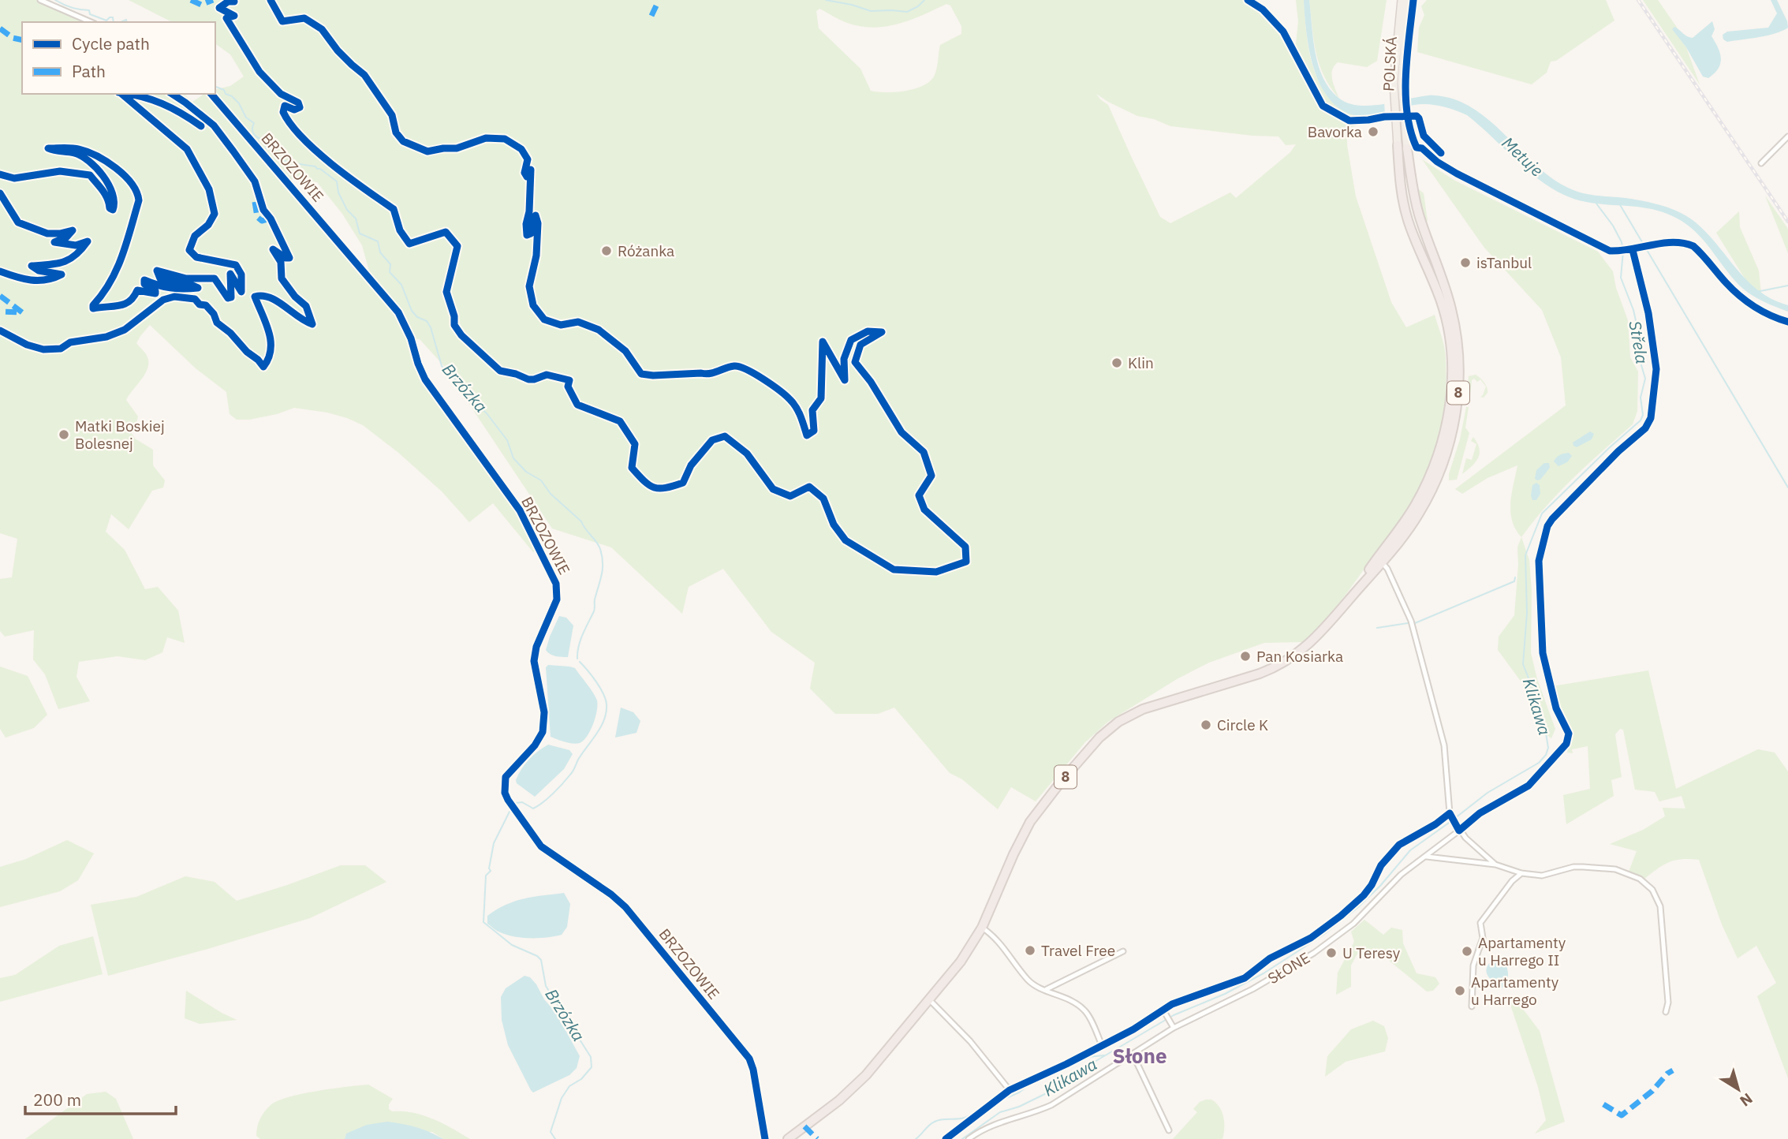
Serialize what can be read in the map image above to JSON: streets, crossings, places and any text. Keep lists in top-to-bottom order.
{
  "streets": {
    "highway": ["8"],
    "main road": ["POLSKÁ"],
    "street": ["BRZOZOWIE", "SŁONE"]
  },
  "crossings": [
    ["POLSKÁ", "8"]
  ],
  "districts": ["Słone"],
  "water": [
    "Metuje",
    "Střela",
    "Brzózka",
    "Klikawa"
  ],
  "places": [
    "Bavorka",
    "Różanka",
    "isTanbul",
    "Klin",
    "Matki Boskiej Bolesnej",
    "Pan Kosiarka",
    "Circle K",
    "Travel Free",
    "Apartamenty u Harrego II",
    "U Teresy",
    "Apartamenty u Harrego"
  ],
  "legend": ["Cycle path", "Path"],
  "scale_bar": "200 m",
  "north": "bottom right"
}
